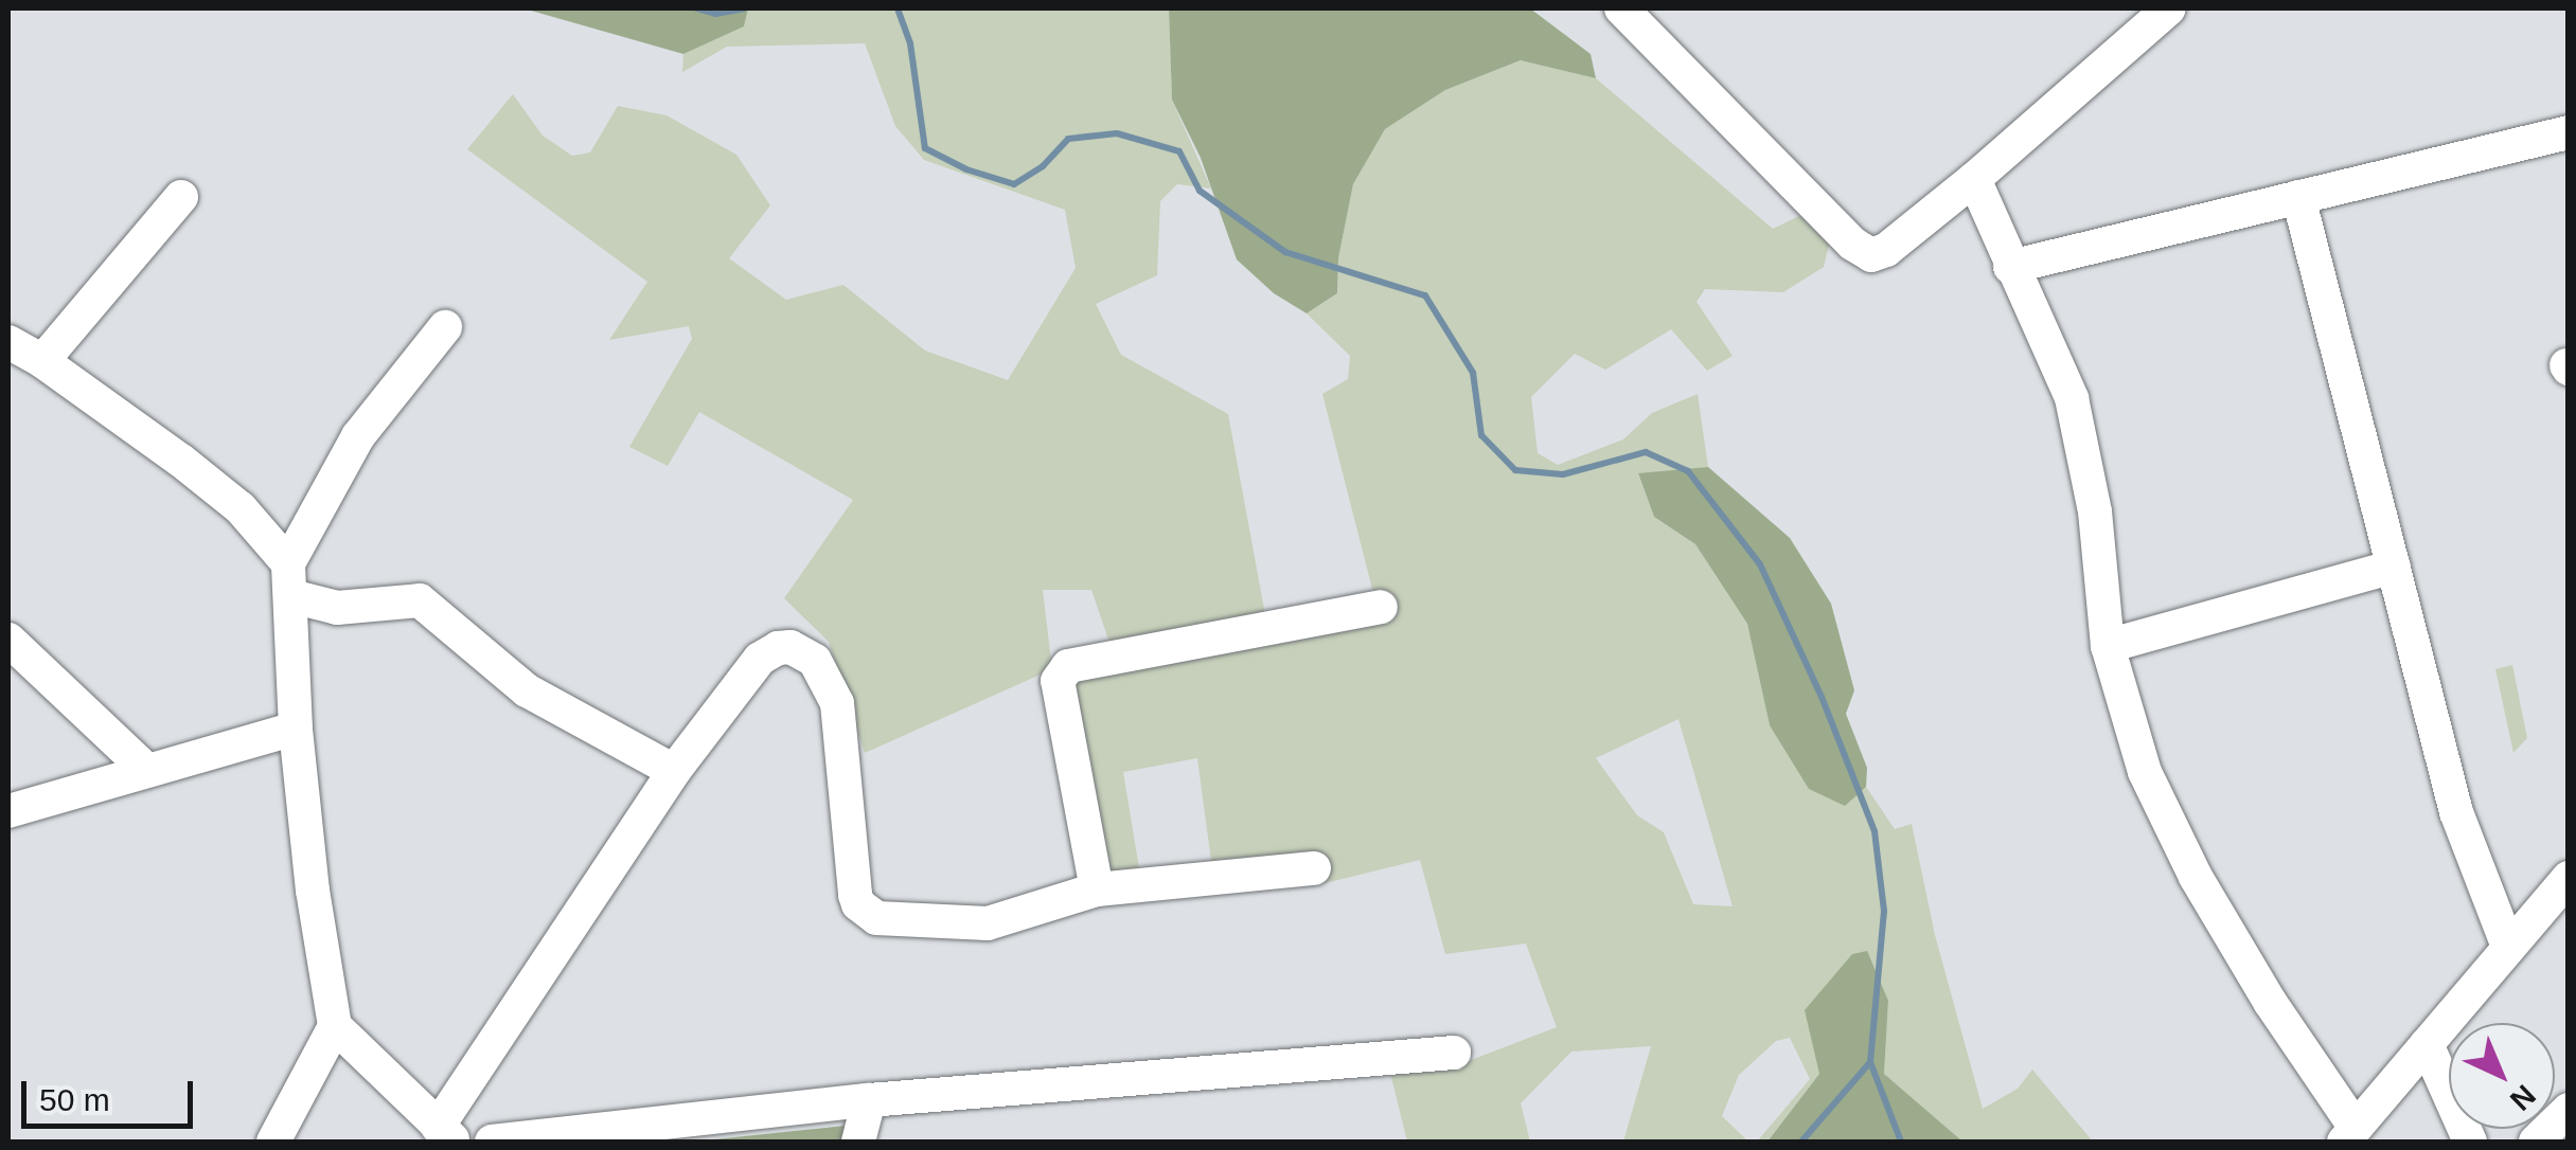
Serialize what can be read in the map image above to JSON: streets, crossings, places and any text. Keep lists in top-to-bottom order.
{
  "scale_bar": "50 m",
  "north": "bottom right"
}
